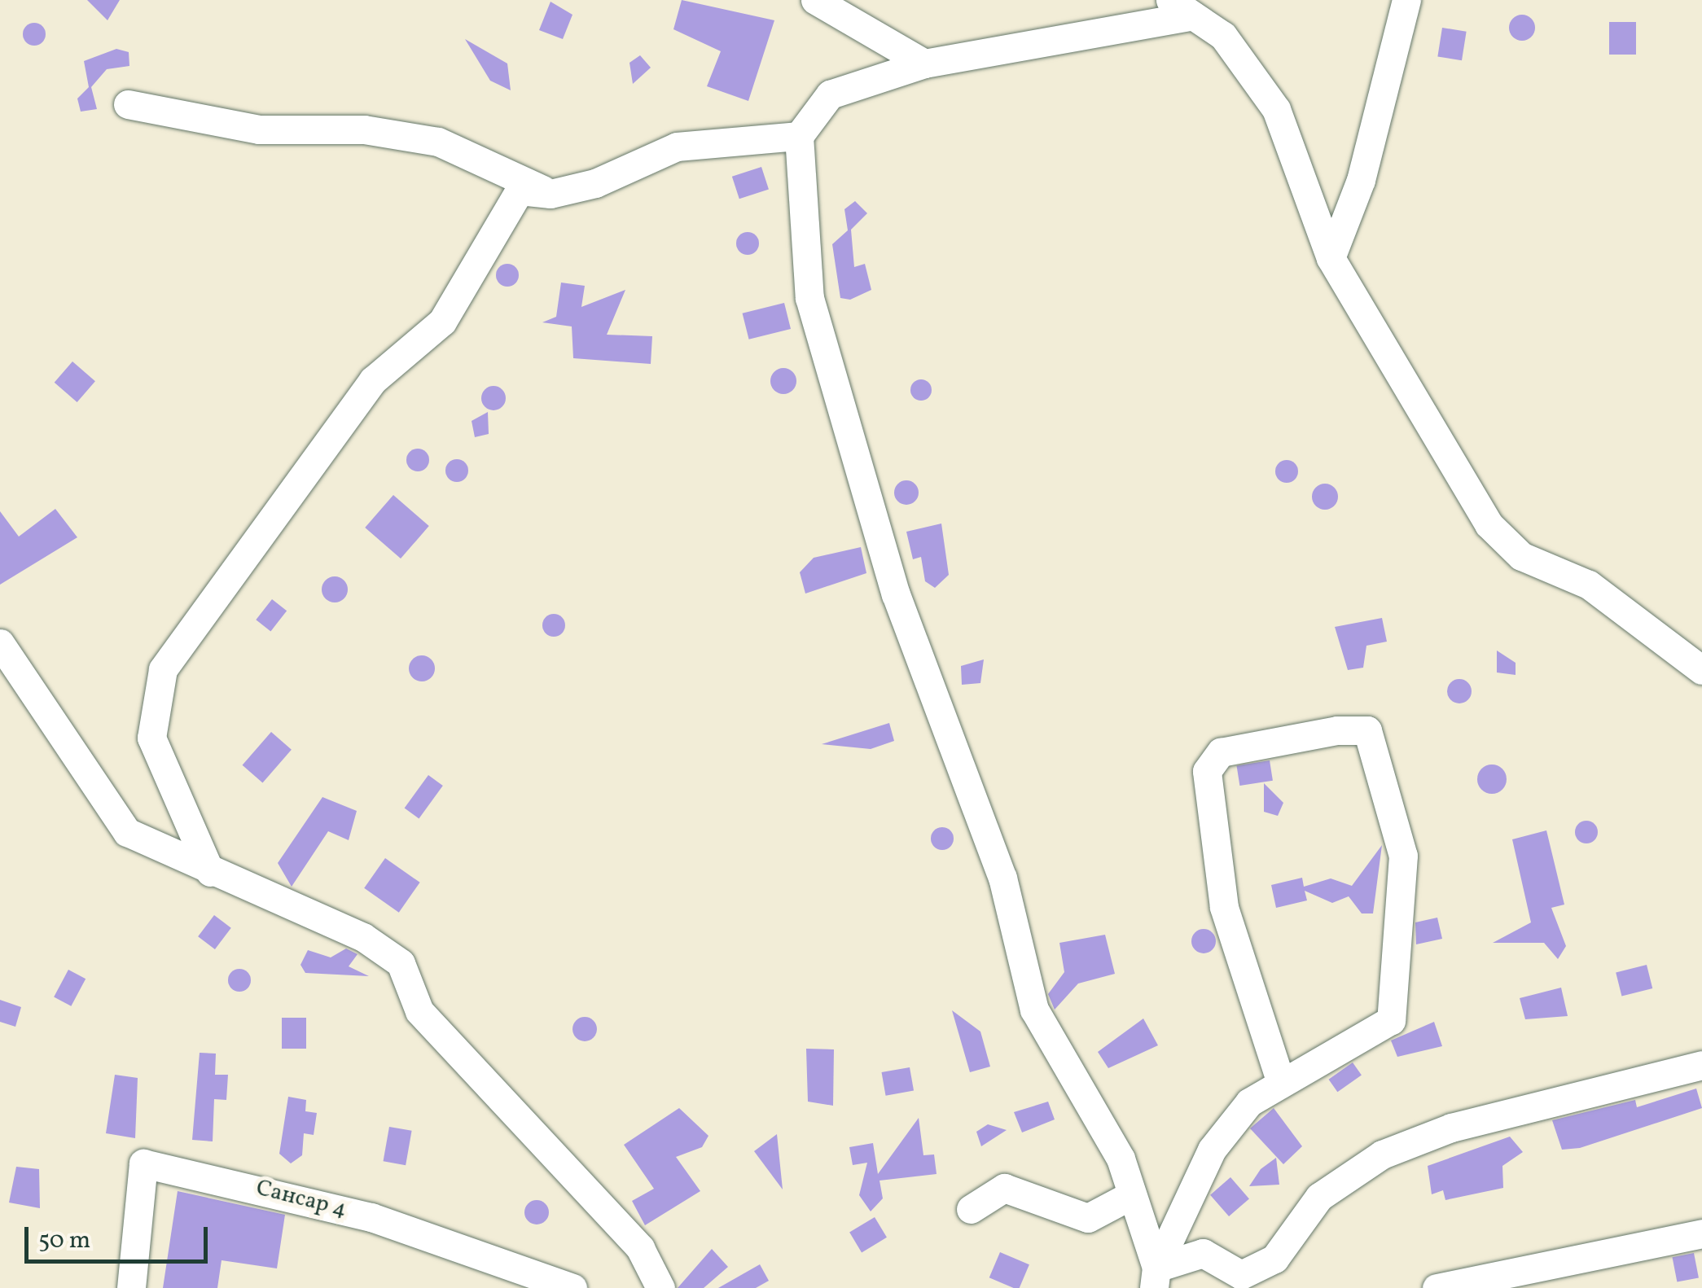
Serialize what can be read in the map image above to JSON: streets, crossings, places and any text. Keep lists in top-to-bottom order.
{
  "streets": {
    "street": ["Сансар 4"]
  },
  "scale_bar": "50 m"
}
